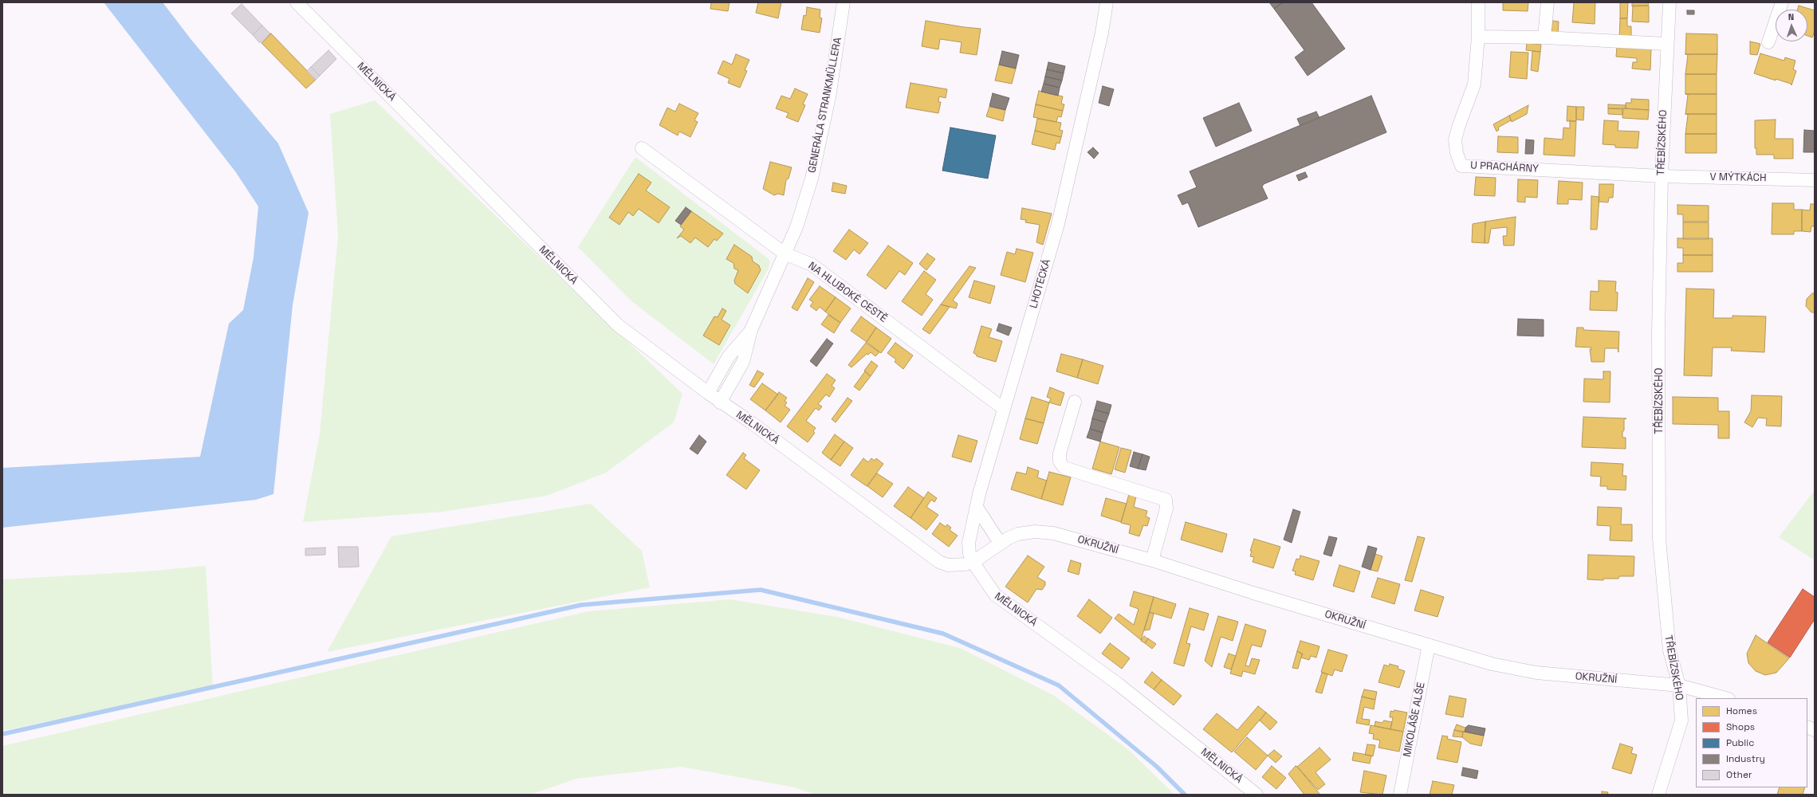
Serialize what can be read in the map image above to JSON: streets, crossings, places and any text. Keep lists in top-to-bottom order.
{
  "streets": {
    "street": [
      "MĚLNICKÁ",
      "GENERÁLA STRANKMÜLLERA",
      "TŘEBÍZSKÉHO",
      "U PRACHÁRNY",
      "V MÝTKÁCH",
      "LHOTECKÁ",
      "NA HLUBOKÉ CESTĚ",
      "OKRUŽNÍ",
      "MIKOLÁŠE ALŠE"
    ]
  },
  "crossings": [
    ["MĚLNICKÁ", "GENERÁLA STRANKMÜLLERA"],
    ["MĚLNICKÁ", "LHOTECKÁ"],
    ["MĚLNICKÁ", "OKRUŽNÍ"],
    ["GENERÁLA STRANKMÜLLERA", "NA HLUBOKÉ CESTĚ"],
    ["TŘEBÍZSKÉHO", "U PRACHÁRNY"],
    ["TŘEBÍZSKÉHO", "V MÝTKÁCH"],
    ["TŘEBÍZSKÉHO", "OKRUŽNÍ"],
    ["U PRACHÁRNY", "V MÝTKÁCH"],
    ["LHOTECKÁ", "NA HLUBOKÉ CESTĚ"],
    ["LHOTECKÁ", "OKRUŽNÍ"],
    ["OKRUŽNÍ", "MIKOLÁŠE ALŠE"]
  ],
  "legend": [
    "Homes",
    "Shops",
    "Public",
    "Industry",
    "Other"
  ],
  "north": "top"
}
